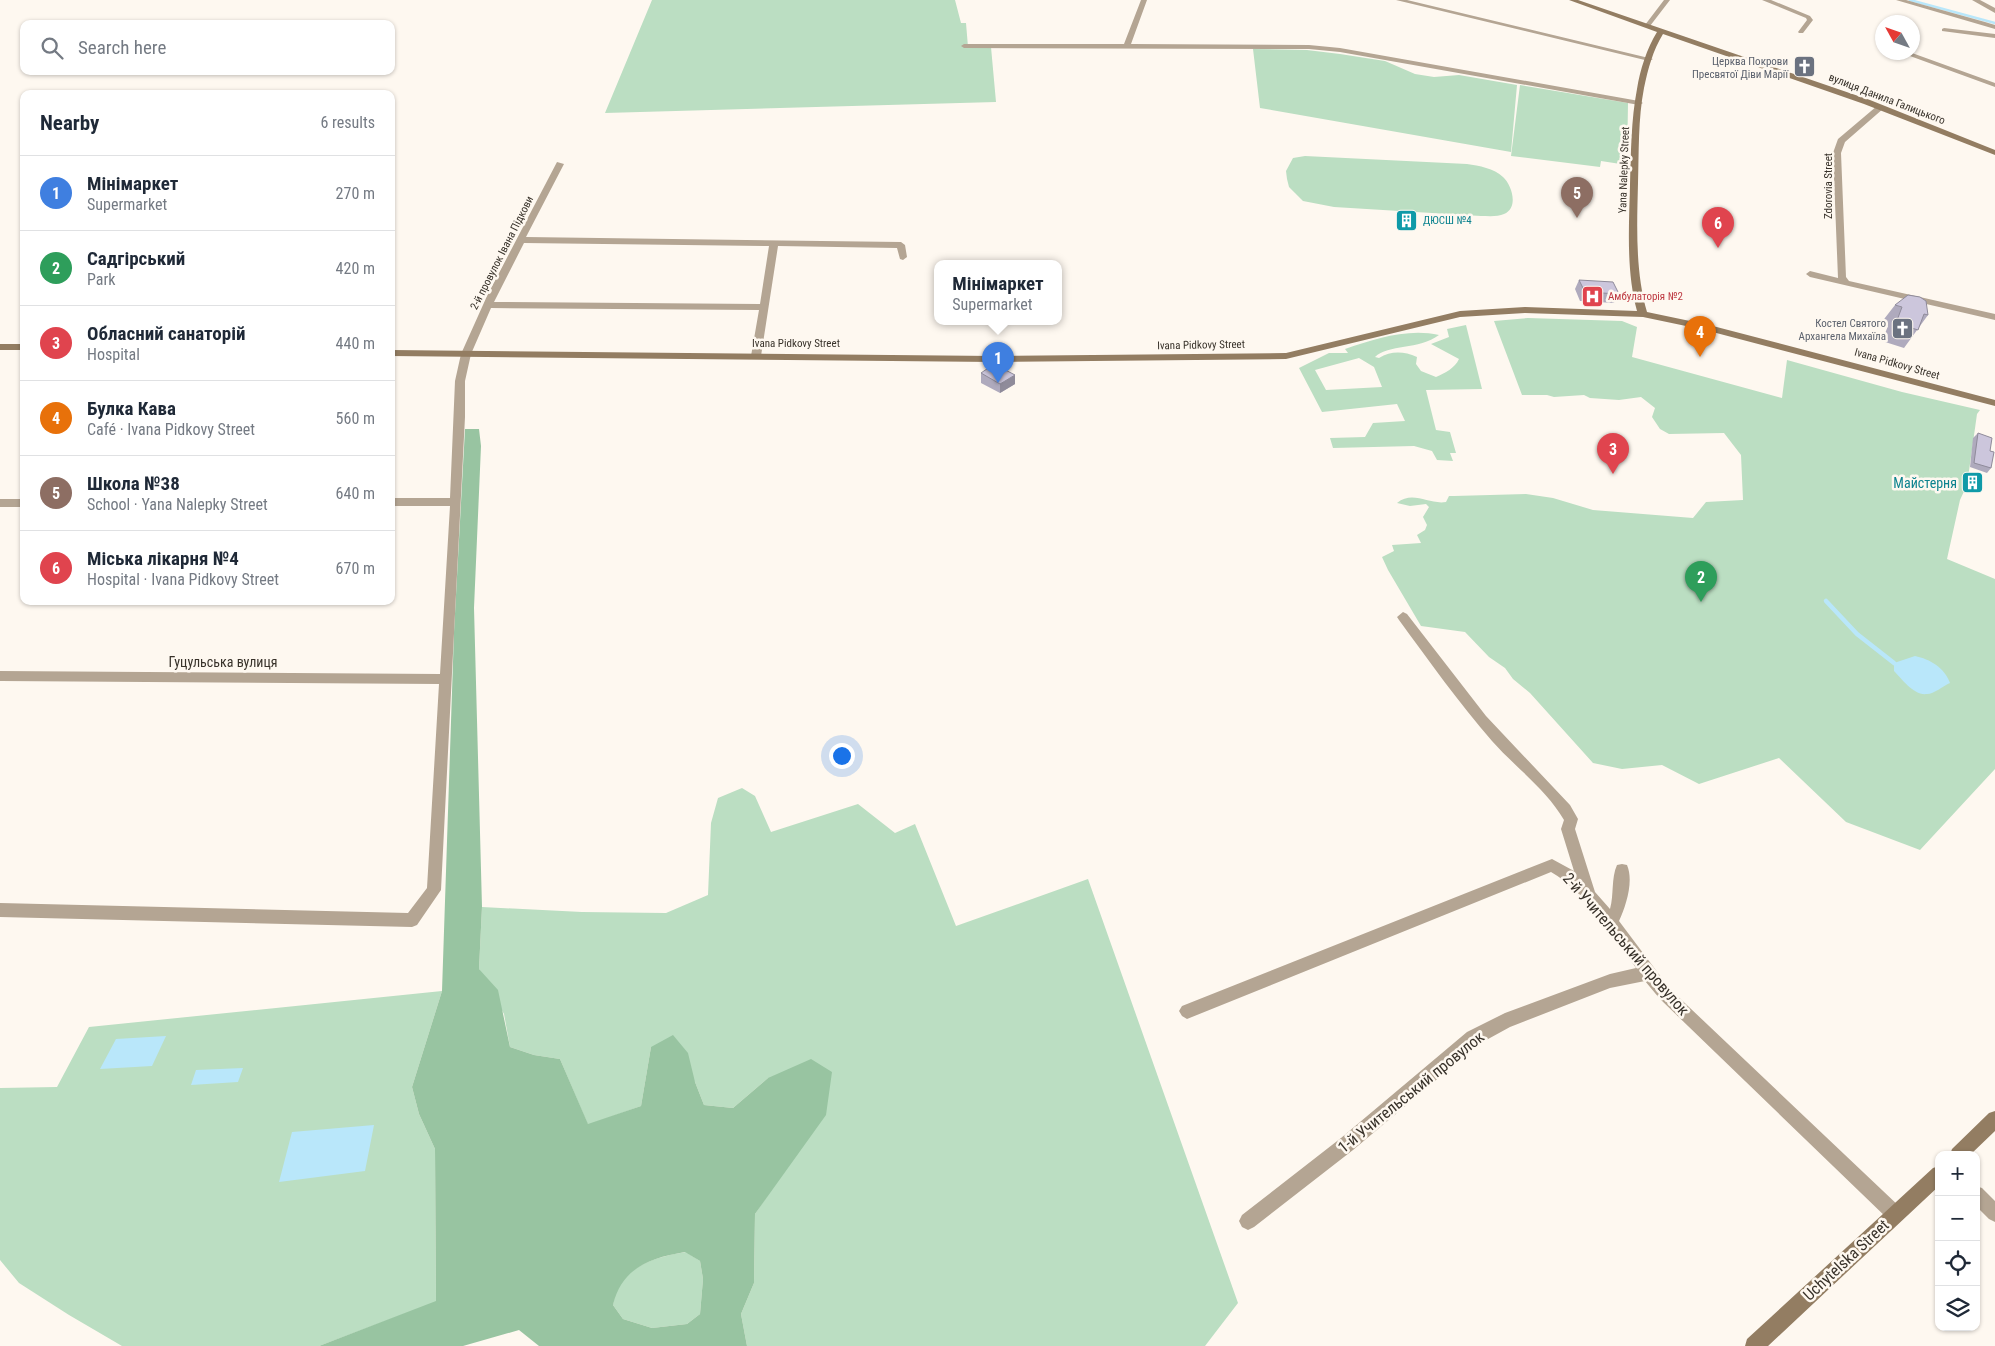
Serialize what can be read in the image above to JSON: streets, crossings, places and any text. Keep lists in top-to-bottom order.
{
  "streets": {
    "street": [
      "вулиця Данила Галицького",
      "Yana Nalepky Street",
      "Zdorovia Street",
      "2-й провулок Івана Підкови",
      "Ivana Pidkovy Street",
      "Гуцульська вулиця",
      "2-й Учительський провулок",
      "1-й Учительський провулок",
      "Uchytelska Street"
    ]
  },
  "crossings": [
    ["вулиця Данила Галицького", "Yana Nalepky Street"],
    ["вулиця Данила Галицького", "Zdorovia Street"],
    ["Yana Nalepky Street", "Ivana Pidkovy Street"],
    ["2-й провулок Івана Підкови", "Ivana Pidkovy Street"],
    ["2-й провулок Івана Підкови", "Гуцульська вулиця"],
    ["2-й Учительський провулок", "1-й Учительський провулок"],
    ["2-й Учительський провулок", "Uchytelska Street"]
  ],
  "places": {
    "church": ["Церква Покрови Пресвятої Діви Марії", "Костел Святого Архангела Михаїла"],
    "building": ["ДЮСШ №4", "Майстерня"],
    "hospital": ["Амбулаторія №2"]
  },
  "north": "top left",
  "page": {
    "search": "Search here",
    "heading": ["Nearby", "6 results"],
    "list": [
      {
        "mark": "1",
        "name": "Мінімаркет",
        "note": "Supermarket",
        "value": "270 m"
      },
      {
        "mark": "2",
        "name": "Садгірський",
        "note": "Park",
        "value": "420 m"
      },
      {
        "mark": "3",
        "name": "Обласний санаторій",
        "note": "Hospital",
        "value": "440 m"
      },
      {
        "mark": "4",
        "name": "Булка Кава",
        "note": "Café · Ivana Pidkovy Street",
        "value": "560 m"
      },
      {
        "mark": "5",
        "name": "Школа №38",
        "note": "School · Yana Nalepky Street",
        "value": "640 m"
      },
      {
        "mark": "6",
        "name": "Міська лікарня №4",
        "note": "Hospital · Ivana Pidkovy Street",
        "value": "670 m"
      }
    ],
    "pins": [
      "5",
      "6",
      "4",
      "1",
      "3",
      "2"
    ],
    "popup": ["Мінімаркет", "Supermarket"],
    "map_buttons": ["+", "−"]
  }
}
